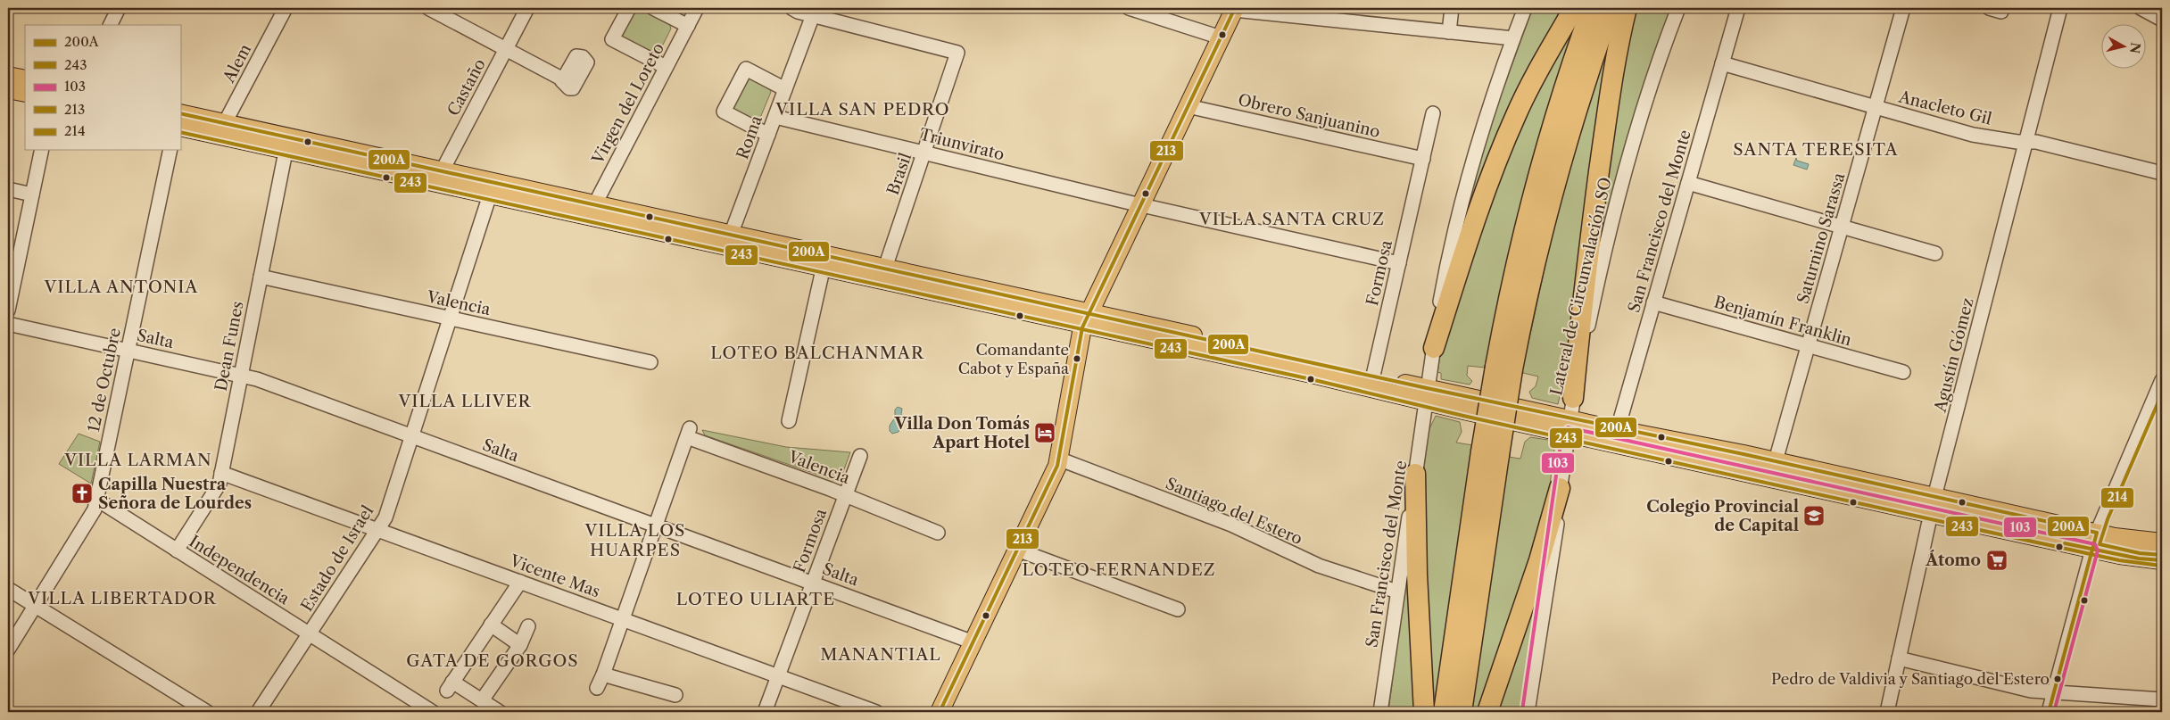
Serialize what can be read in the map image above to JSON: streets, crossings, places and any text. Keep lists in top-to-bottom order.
{
  "streets": {
    "street": [
      "Alem",
      "Castaño",
      "Virgen del Loreto",
      "Anacleto Gil",
      "Obrero Sanjuanino",
      "Roma",
      "Triunvirato",
      "Brasil",
      "San Francisco del Monte",
      "Saturnino Sarassa",
      "Formosa",
      "Lateral de Circunvalación SO",
      "Valencia",
      "Benjamín Franklin",
      "Salta",
      "Dean Funes",
      "Agustín Gómez",
      "12 de Octubre",
      "Santiago del Estero",
      "Estado de Israel",
      "Independencia",
      "Vicente Mas"
    ]
  },
  "crossings": [
    ["Anacleto Gil", "San Francisco del Monte"],
    ["Anacleto Gil", "Saturnino Sarassa"],
    ["Anacleto Gil", "Agustín Gómez"],
    ["Obrero Sanjuanino", "Formosa"],
    ["Roma", "Triunvirato"],
    ["Roma", "Brasil"],
    ["Triunvirato", "Brasil"],
    ["San Francisco del Monte", "Benjamín Franklin"],
    ["San Francisco del Monte", "Santiago del Estero"],
    ["Saturnino Sarassa", "Benjamín Franklin"],
    ["Formosa", "Valencia"],
    ["Formosa", "Salta"],
    ["Formosa", "Vicente Mas"],
    ["Valencia", "Salta"],
    ["Valencia", "Dean Funes"],
    ["Valencia", "Estado de Israel"],
    ["Salta", "Dean Funes"],
    ["Salta", "12 de Octubre"],
    ["Salta", "Estado de Israel"],
    ["Dean Funes", "Independencia"],
    ["Dean Funes", "Vicente Mas"],
    ["12 de Octubre", "Independencia"],
    ["Estado de Israel", "Independencia"],
    ["Estado de Israel", "Vicente Mas"]
  ],
  "districts": [
    "VILLA SAN PEDRO",
    "SANTA TERESITA",
    "VILLA SANTA CRUZ",
    "VILLA ANTONIA",
    "LOTEO BALCHANMAR",
    "VILLA LLIVER",
    "VILLA LARMAN",
    "VILLA LOS HUARPES",
    "LOTEO FERNANDEZ",
    "VILLA LIBERTADOR",
    "LOTEO ULIARTE",
    "MANANTIAL",
    "GATA DE GORGOS"
  ],
  "places": {
    "other": ["Comandante Cabot y España", "Pedro de Valdivia y Santiago del Estero"],
    "hotel": ["Villa Don Tomás Apart Hotel"],
    "church": ["Capilla Nuestra Señora de Lourdes"],
    "school or university": ["Colegio Provincial de Capital"],
    "supermarket": ["Átomo"]
  },
  "lines": [
    "transit line 213",
    "transit line 200A",
    "transit line 243",
    "transit line 214",
    "transit line 103"
  ],
  "legend": [
    "200A",
    "243",
    "103",
    "213",
    "214"
  ],
  "north": "right"
}
